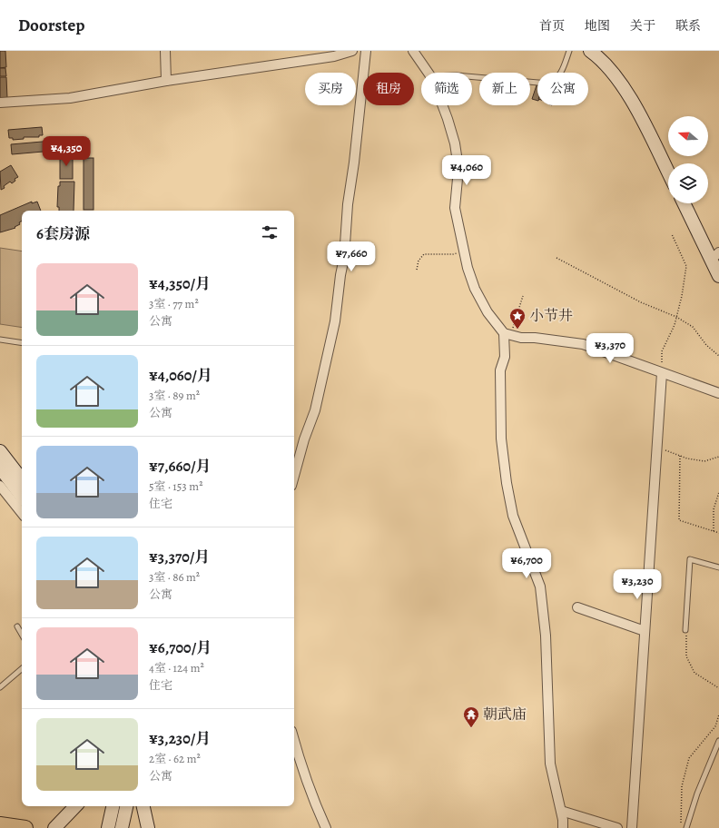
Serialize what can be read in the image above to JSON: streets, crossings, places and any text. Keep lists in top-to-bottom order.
{
  "places": {
    "place": ["小节井"],
    "temple": ["朝武庙"]
  },
  "north": "left",
  "page": {
    "header": "Doorstep",
    "nav": [
      "首页",
      "地图",
      "关于",
      "联系"
    ],
    "chip": [
      "买房",
      "租房",
      "筛选",
      "新上",
      "公寓"
    ],
    "price": [
      "¥4,350",
      "¥4,060",
      "¥7,660",
      "¥3,370",
      "¥6,700",
      "¥3,230"
    ],
    "heading": "6套房源",
    "list": [
      {
        "name": "¥4,350/月",
        "note": "3室 · 77 m² · 公寓"
      },
      {
        "name": "¥4,060/月",
        "note": "3室 · 89 m² · 公寓"
      },
      {
        "name": "¥7,660/月",
        "note": "5室 · 153 m² · 住宅"
      },
      {
        "name": "¥3,370/月",
        "note": "3室 · 86 m² · 公寓"
      },
      {
        "name": "¥6,700/月",
        "note": "4室 · 124 m² · 住宅"
      },
      {
        "name": "¥3,230/月",
        "note": "2室 · 62 m² · 公寓"
      }
    ]
  }
}
